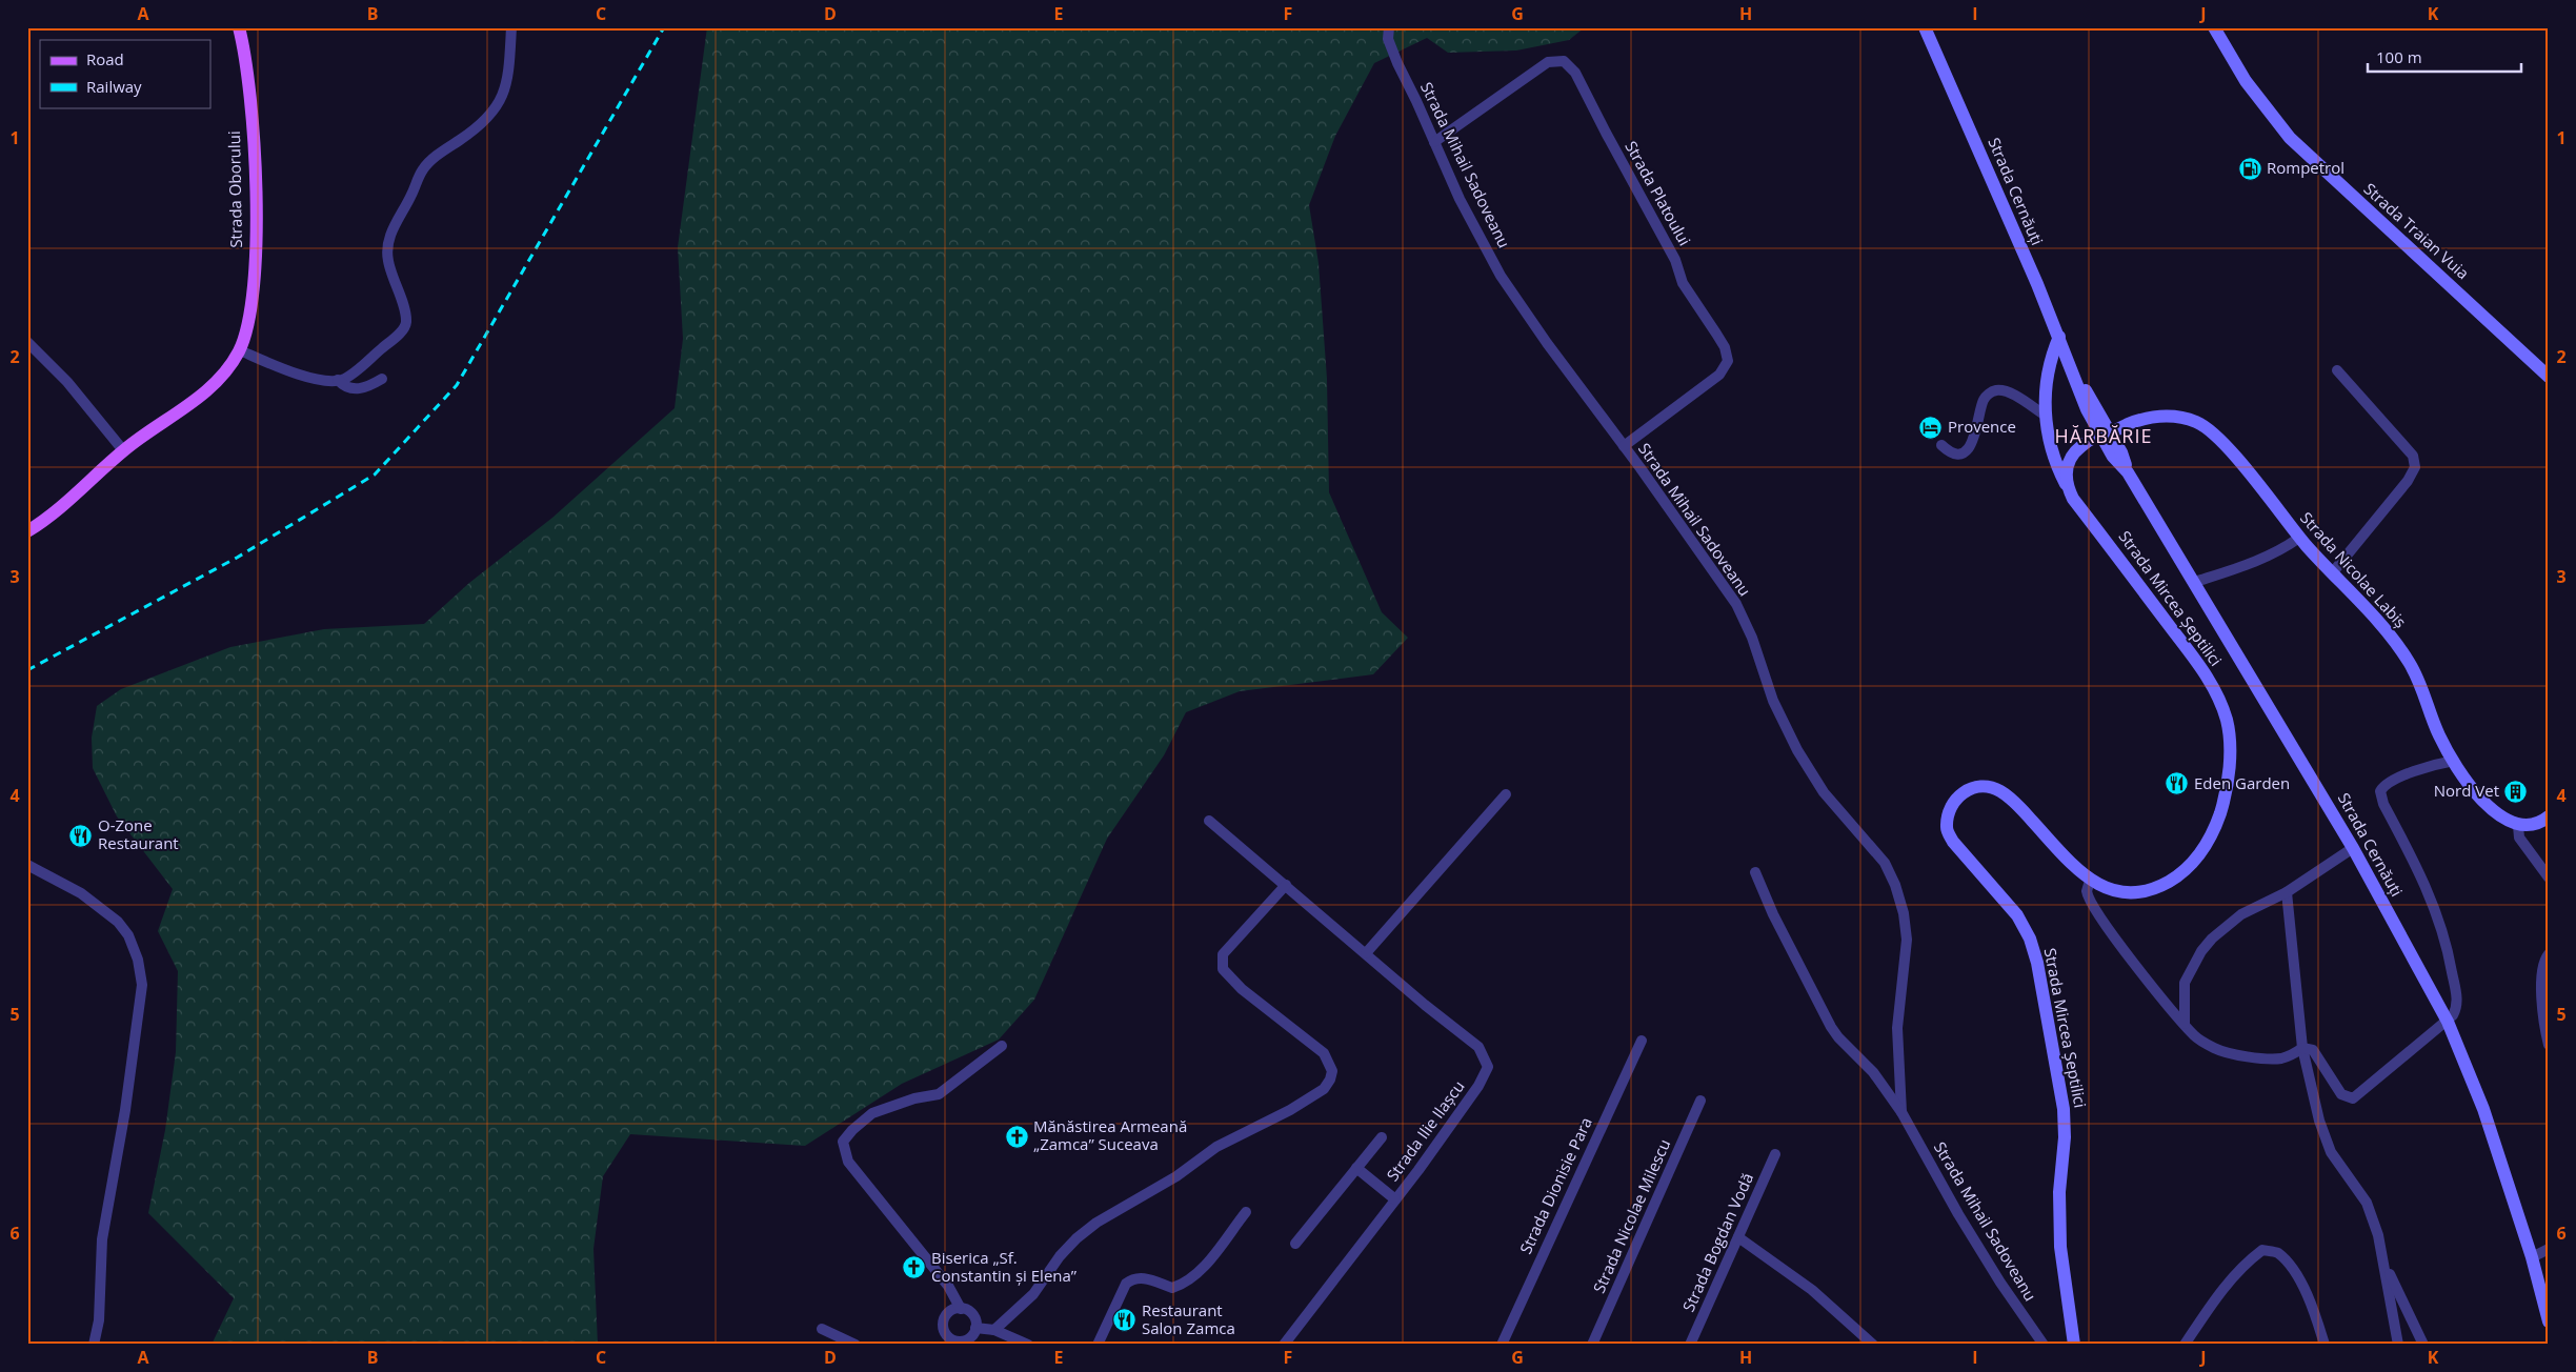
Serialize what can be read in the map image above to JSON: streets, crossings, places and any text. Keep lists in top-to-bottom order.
{
  "streets": {
    "main road": ["Strada Oborului"],
    "street": [
      "Strada Mihail Sadoveanu",
      "Strada Cernăuți",
      "Strada Platoului",
      "Strada Traian Vuia",
      "Strada Nicolae Labiș",
      "Strada Mircea Șeptilici",
      "Strada Ilie Ilașcu",
      "Strada Dionisie Para",
      "Strada Nicolae Milescu",
      "Strada Bogdan Vodă"
    ]
  },
  "crossings": [
    ["Strada Mihail Sadoveanu", "Strada Platoului"],
    ["Strada Cernăuți", "Strada Nicolae Labiș"],
    ["Strada Cernăuți", "Strada Mircea Șeptilici"],
    ["Strada Nicolae Labiș", "Strada Mircea Șeptilici"]
  ],
  "districts": ["HĂRBĂRIE"],
  "places": {
    "fuel station": ["Rompetrol"],
    "hotel": ["Provence"],
    "restaurant": ["Eden Garden", "O-Zone Restaurant", "Restaurant Salon Zamca"],
    "building": ["Nord Vet"],
    "church": ["Mănăstirea Armeană „Zamca” Suceava", "Biserica „Sf. Constantin și Elena”"]
  },
  "legend": ["Road", "Railway"],
  "scale_bar": "100 m",
  "grid": {
    "columns": [
      "A",
      "B",
      "C",
      "D",
      "E",
      "F",
      "G",
      "H",
      "I",
      "J",
      "K"
    ],
    "rows": [
      "1",
      "2",
      "3",
      "4",
      "5",
      "6"
    ]
  }
}
